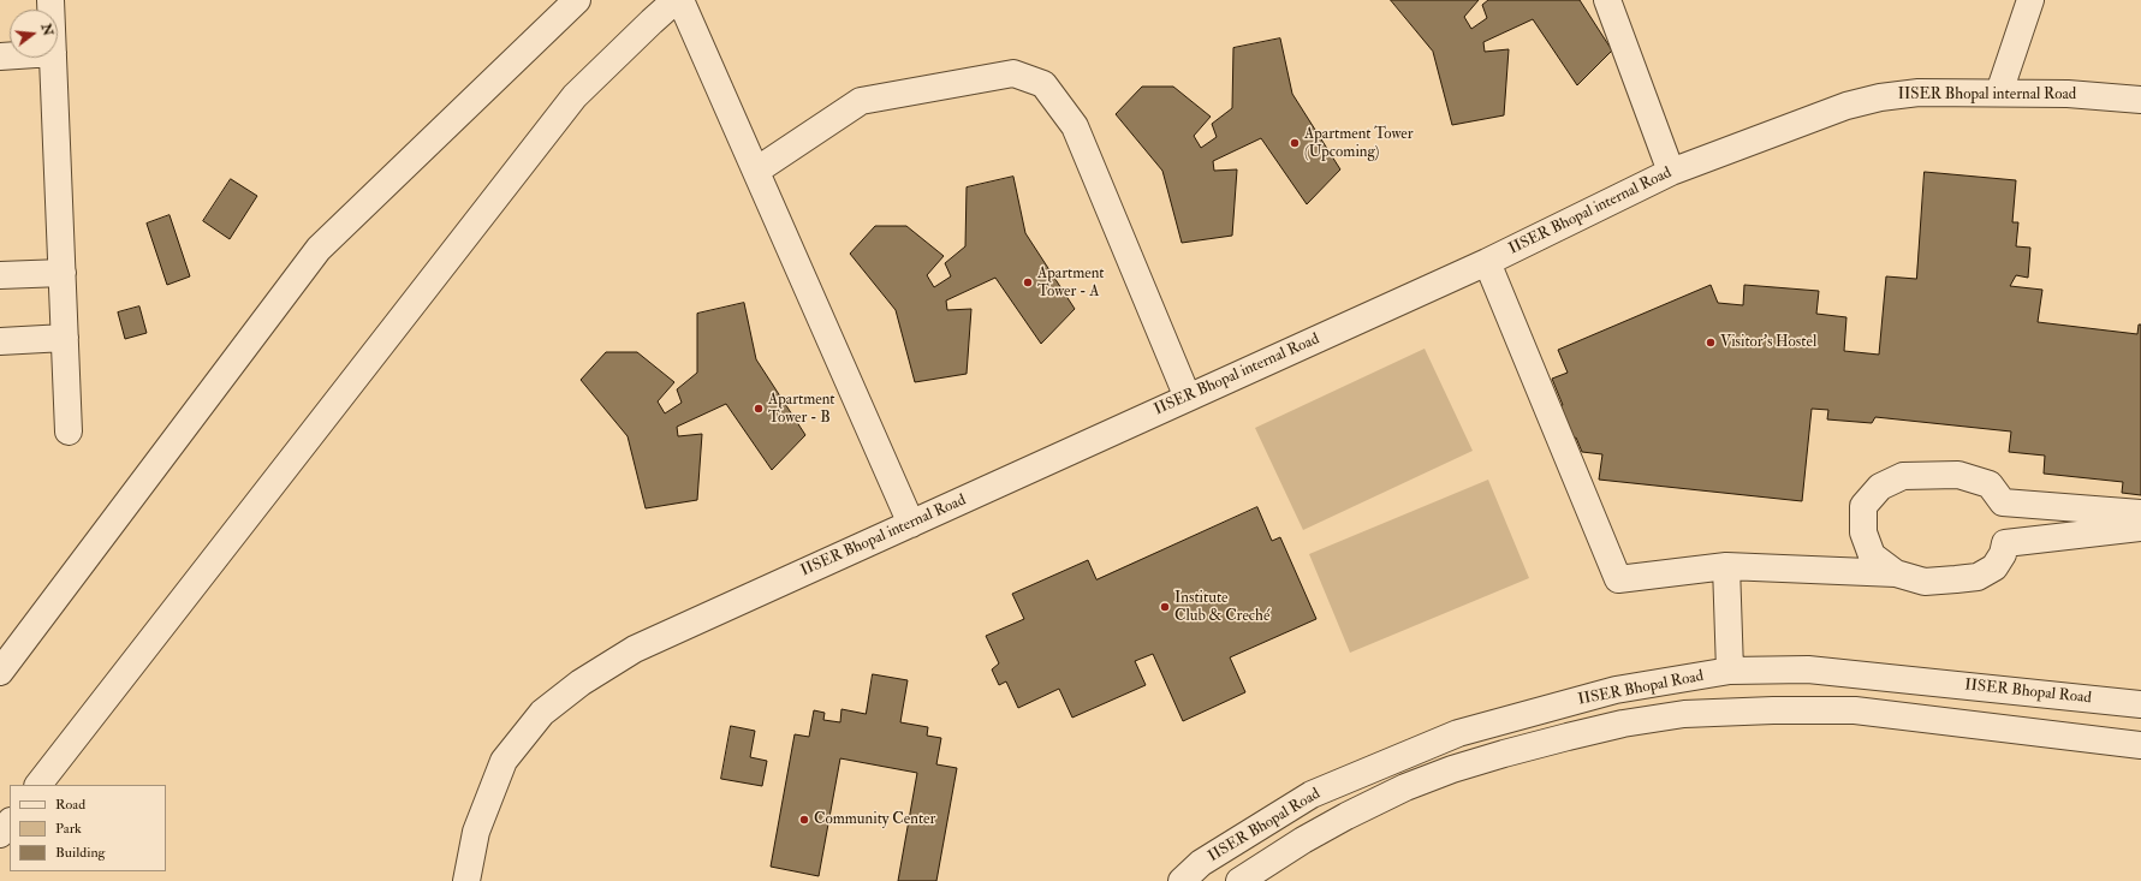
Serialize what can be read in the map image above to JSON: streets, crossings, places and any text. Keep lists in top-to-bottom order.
{
  "streets": {
    "street": ["IISER Bhopal internal Road", "IISER Bhopal Road"]
  },
  "places": [
    "Apartment Tower (Upcoming)",
    "Apartment Tower - A",
    "Visitor's Hostel",
    "Apartment Tower - B",
    "Institute Club & Creché",
    "Community Center"
  ],
  "legend": ["Road", "Park", "Building"],
  "north": "right"
}
